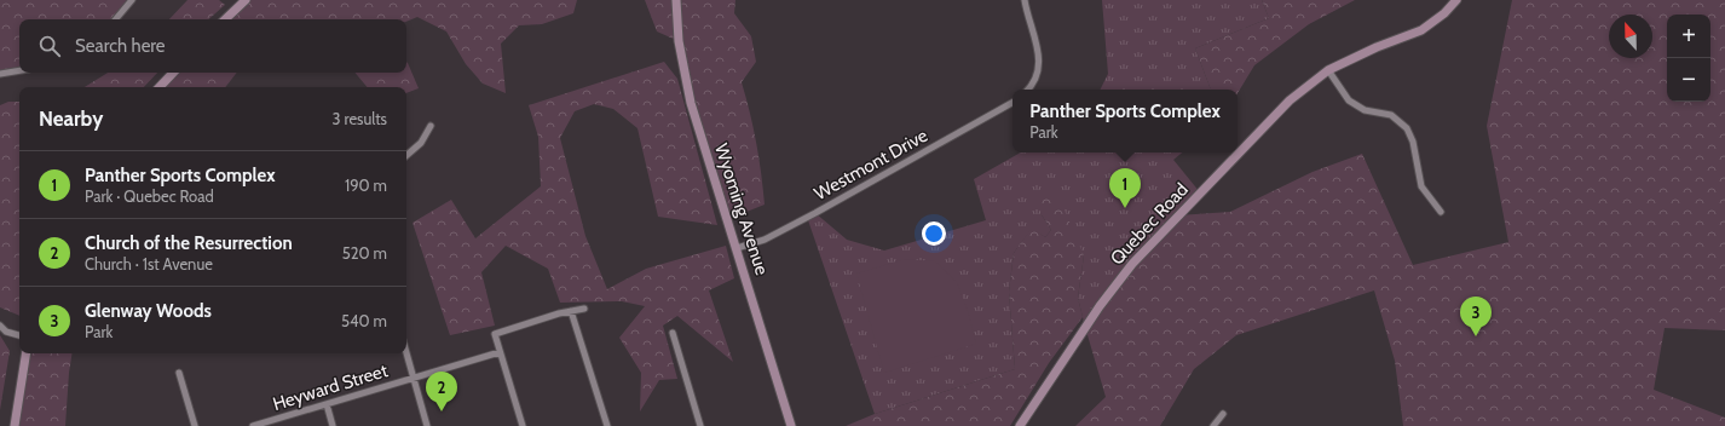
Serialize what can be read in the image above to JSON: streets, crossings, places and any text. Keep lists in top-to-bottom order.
{
  "streets": {
    "street": [
      "Westmont Drive",
      "Wyoming Avenue",
      "Quebec Road",
      "Heyward Street"
    ]
  },
  "crossings": [
    ["Westmont Drive", "Wyoming Avenue"]
  ],
  "north": "top",
  "page": {
    "map_buttons": ["+", "−"],
    "search": "Search here",
    "heading": ["Nearby", "3 results"],
    "popup": ["Panther Sports Complex", "Park"],
    "list": [
      {
        "mark": "1",
        "name": "Panther Sports Complex",
        "note": "Park · Quebec Road",
        "value": "190 m"
      },
      {
        "mark": "2",
        "name": "Church of the Resurrection",
        "note": "Church · 1st Avenue",
        "value": "520 m"
      },
      {
        "mark": "3",
        "name": "Glenway Woods",
        "note": "Park",
        "value": "540 m"
      }
    ],
    "pins": ["1", "3", "2"]
  }
}
